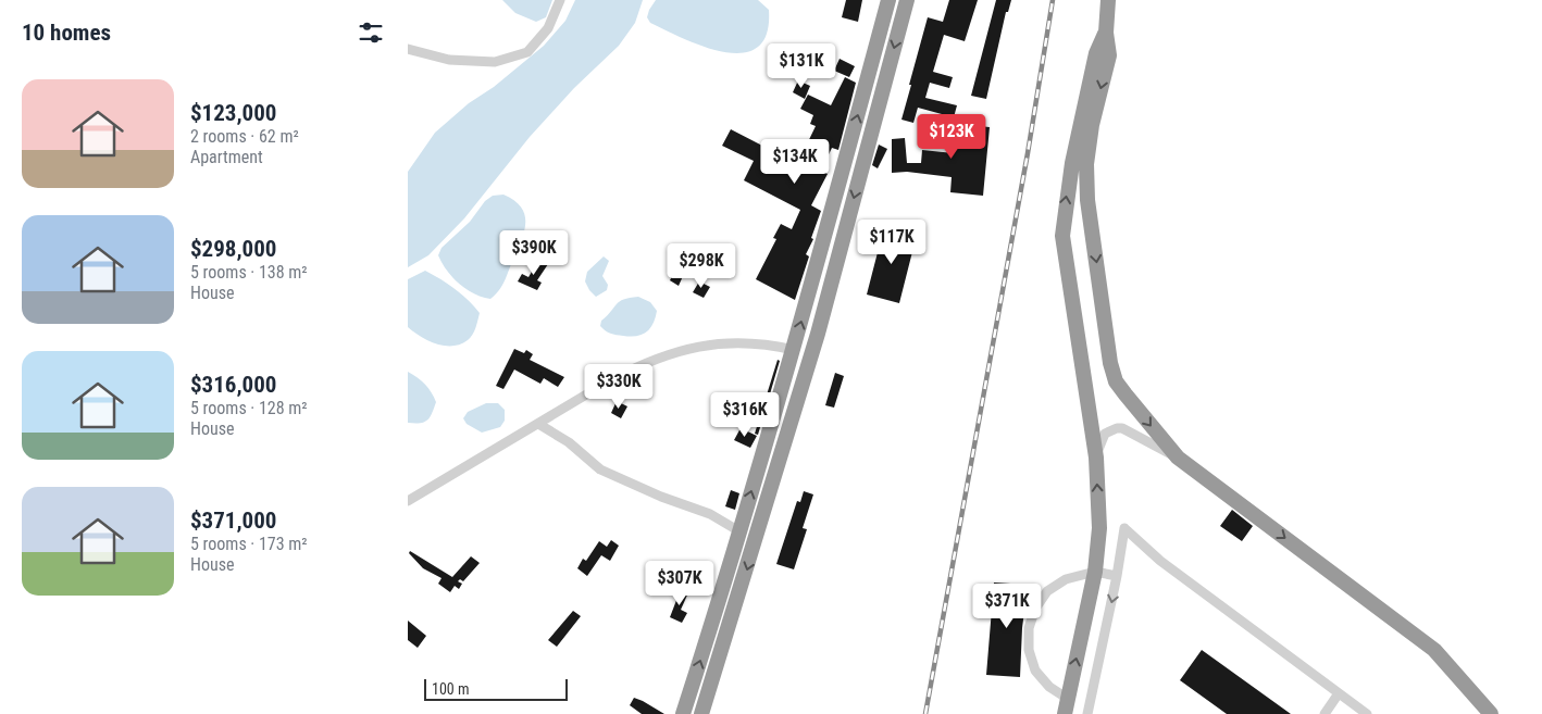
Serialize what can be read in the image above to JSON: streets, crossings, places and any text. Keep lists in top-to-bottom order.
{
  "scale_bar": "100 m",
  "page": {
    "heading": "10 homes",
    "price": [
      "$131K",
      "$123K",
      "$134K",
      "$117K",
      "$390K",
      "$298K",
      "$330K",
      "$316K",
      "$307K",
      "$371K"
    ],
    "list": [
      {
        "name": "$123,000",
        "note": "2 rooms · 62 m² · Apartment"
      },
      {
        "name": "$298,000",
        "note": "5 rooms · 138 m² · House"
      },
      {
        "name": "$316,000",
        "note": "5 rooms · 128 m² · House"
      },
      {
        "name": "$371,000",
        "note": "5 rooms · 173 m² · House"
      }
    ],
    "scale": "100 m"
  }
}
